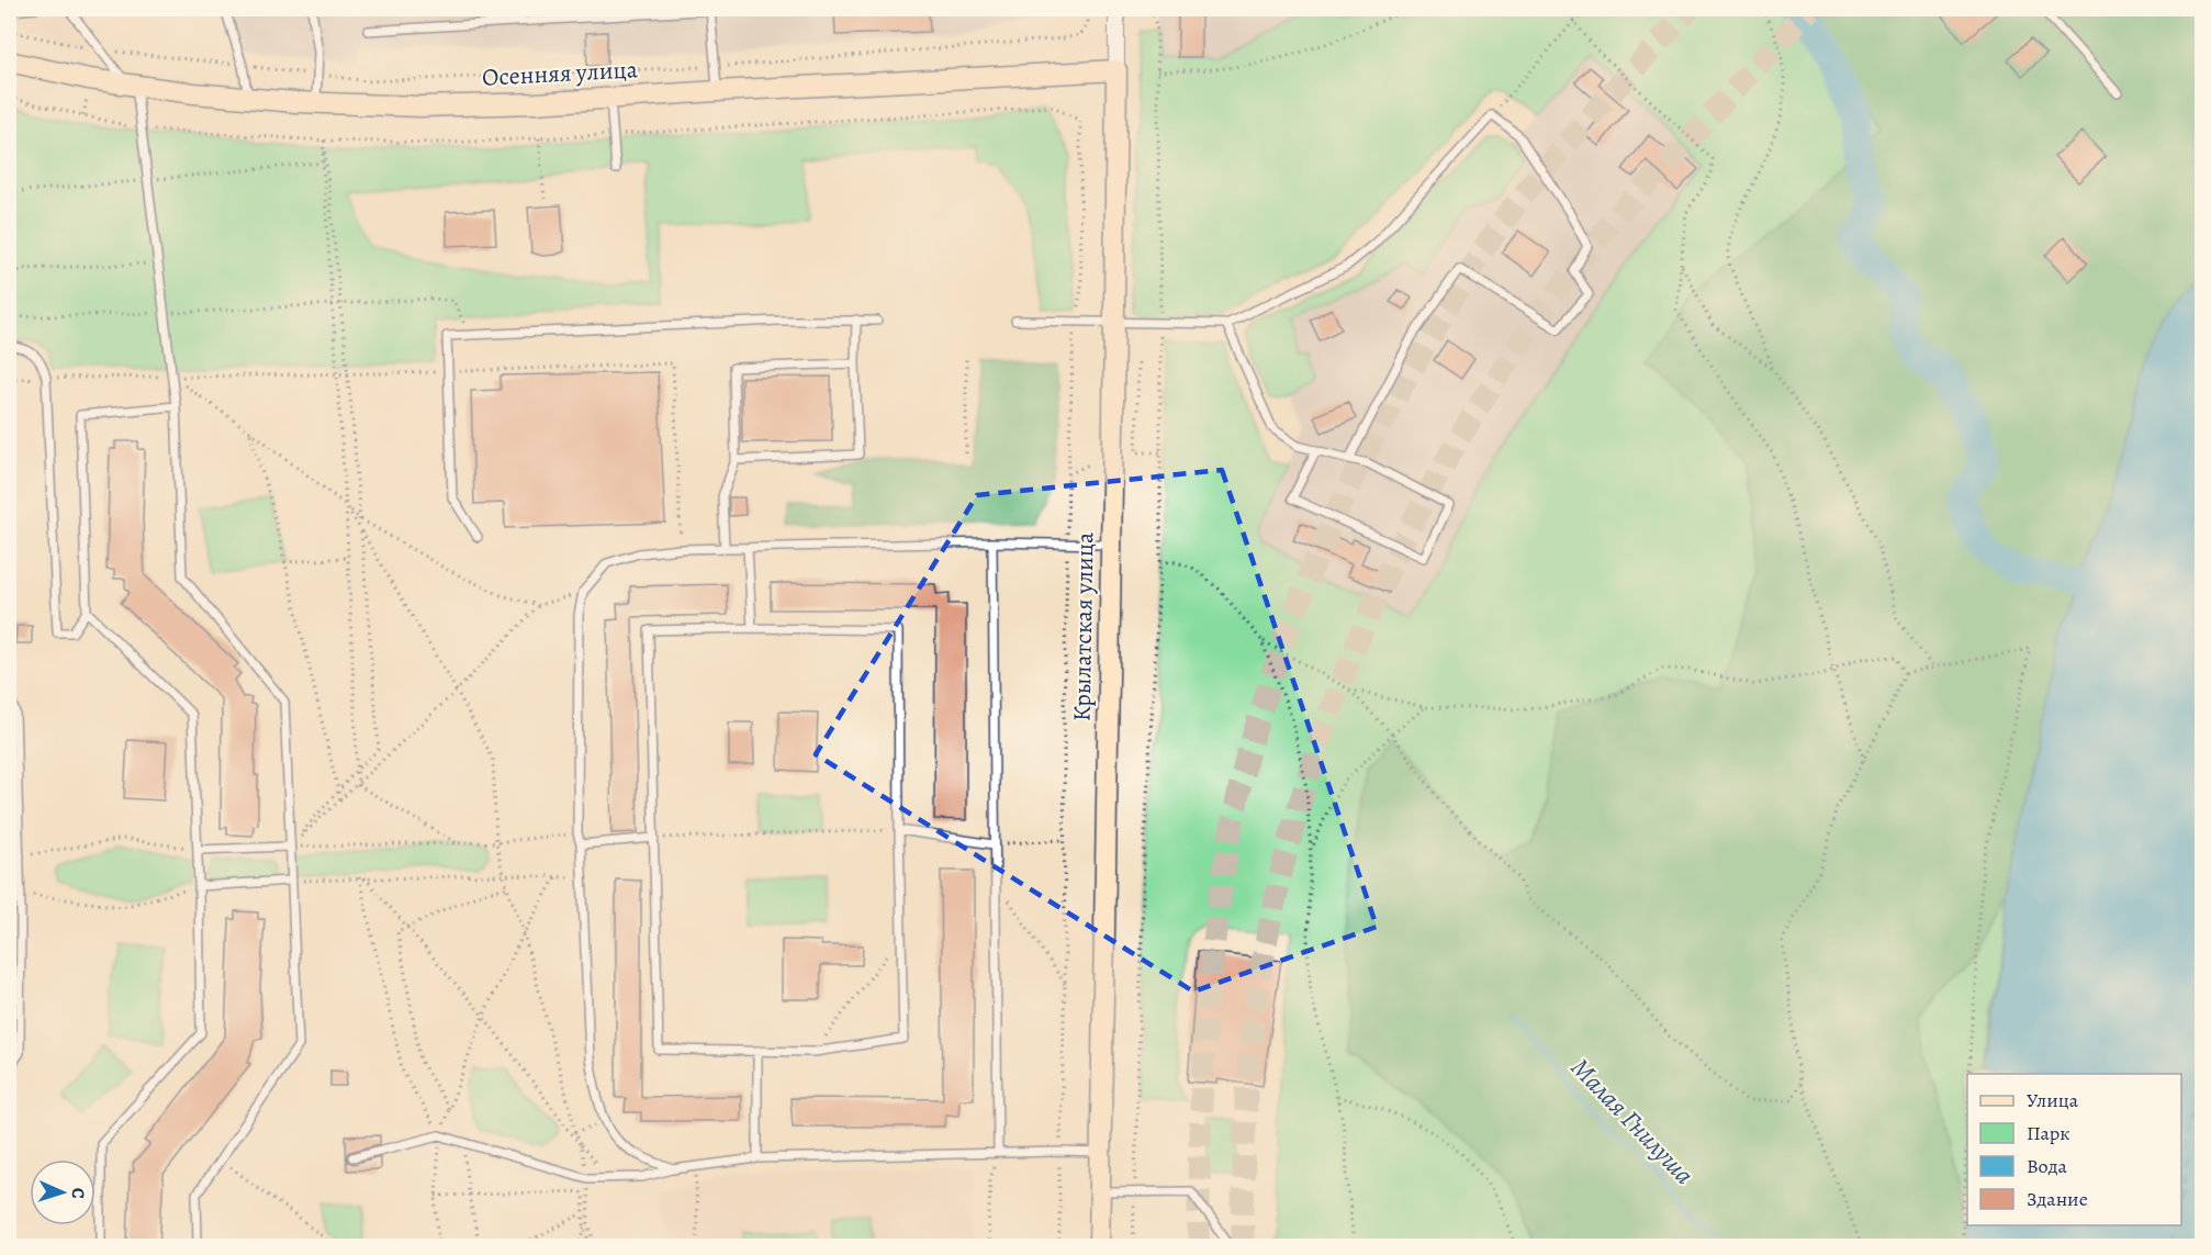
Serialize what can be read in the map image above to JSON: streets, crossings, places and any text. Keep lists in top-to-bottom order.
{
  "streets": {
    "main road": ["Осенняя улица", "Крылатская улица"]
  },
  "crossings": [
    ["Осенняя улица", "Крылатская улица"]
  ],
  "water": ["Малая Гнилуша"],
  "legend": [
    "Улица",
    "Парк",
    "Вода",
    "Здание"
  ],
  "north": "right"
}
